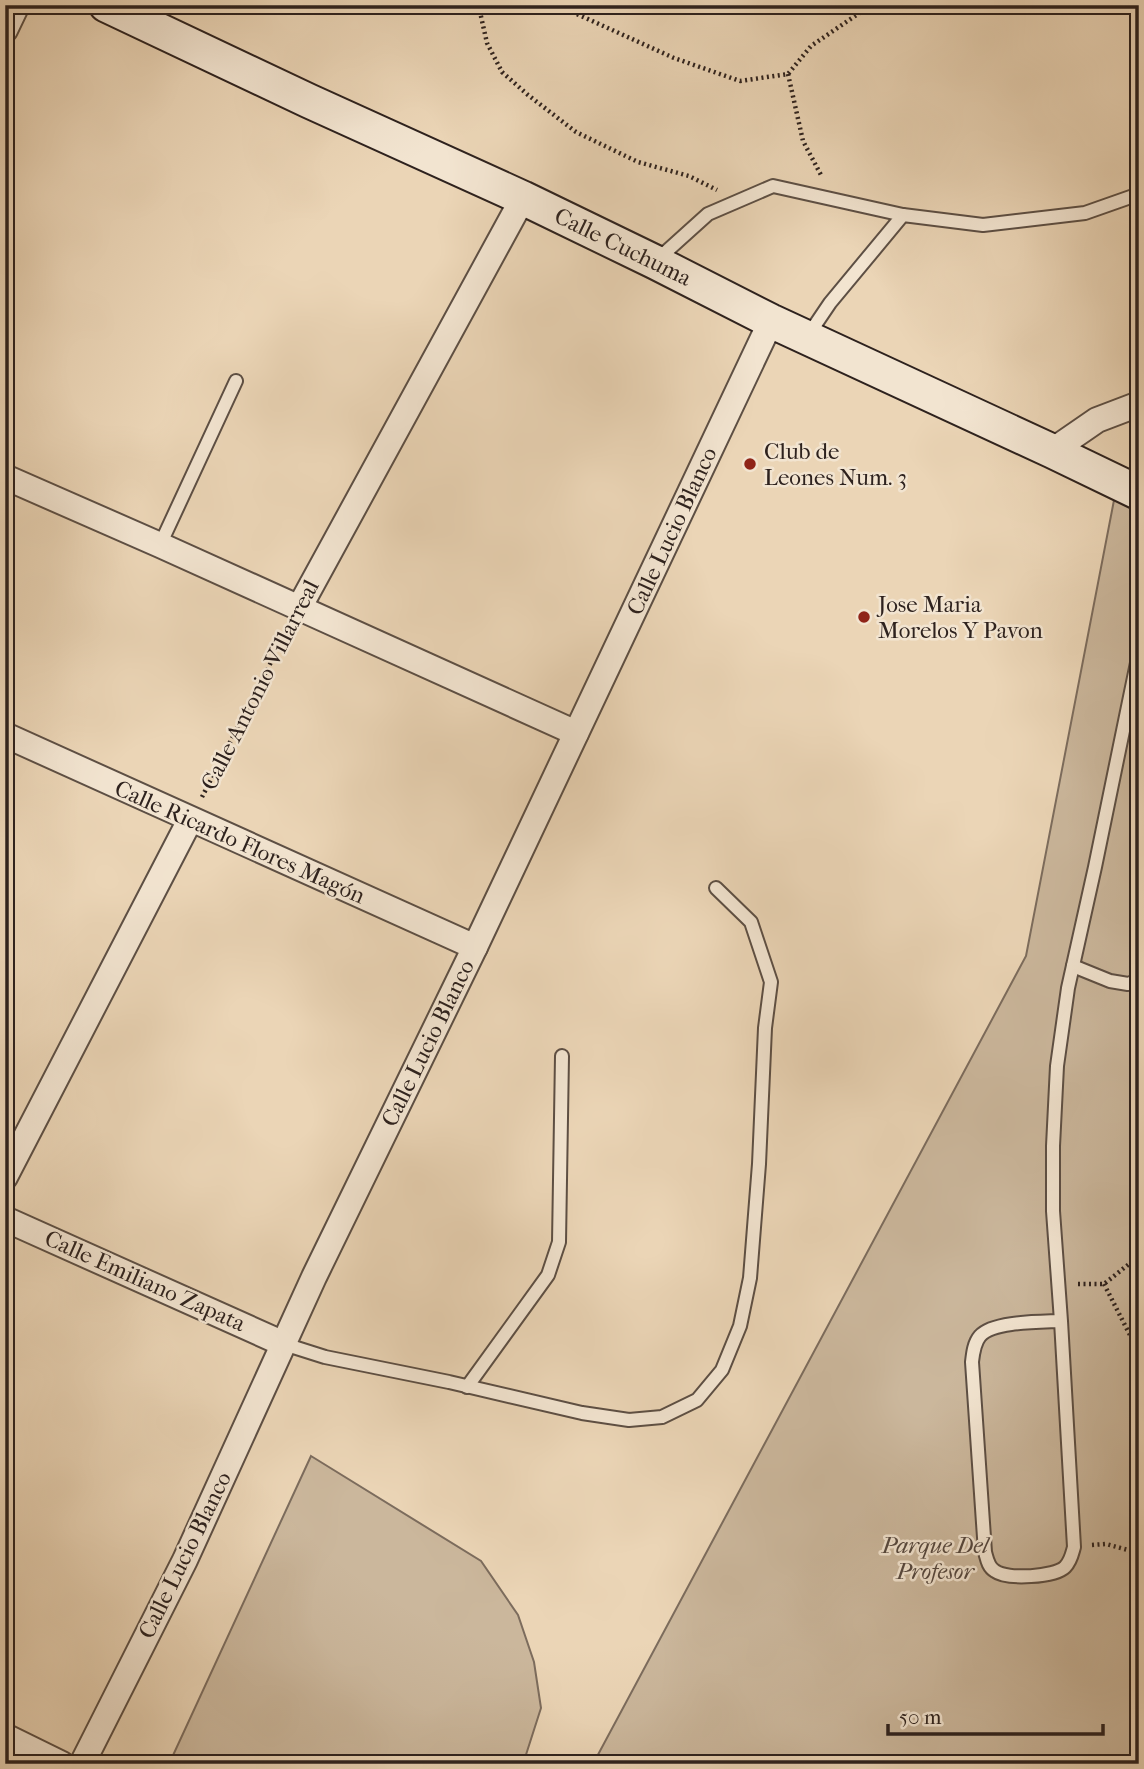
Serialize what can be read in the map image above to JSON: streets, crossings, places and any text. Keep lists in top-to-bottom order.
{
  "streets": {
    "street": [
      "Calle Cuchuma",
      "Calle Lucio Blanco",
      "Calle Antonio Villarreal",
      "Calle Ricardo Flores Magón",
      "Calle Emiliano Zapata"
    ]
  },
  "crossings": [
    ["Calle Cuchuma", "Calle Lucio Blanco"],
    ["Calle Cuchuma", "Calle Antonio Villarreal"],
    ["Calle Lucio Blanco", "Calle Ricardo Flores Magón"],
    ["Calle Lucio Blanco", "Calle Emiliano Zapata"],
    ["Calle Antonio Villarreal", "Calle Ricardo Flores Magón"]
  ],
  "parks": ["Parque Del Profesor"],
  "places": ["Club de Leones Num. 3", "Jose Maria Morelos Y Pavon"],
  "scale_bar": "50 m"
}
